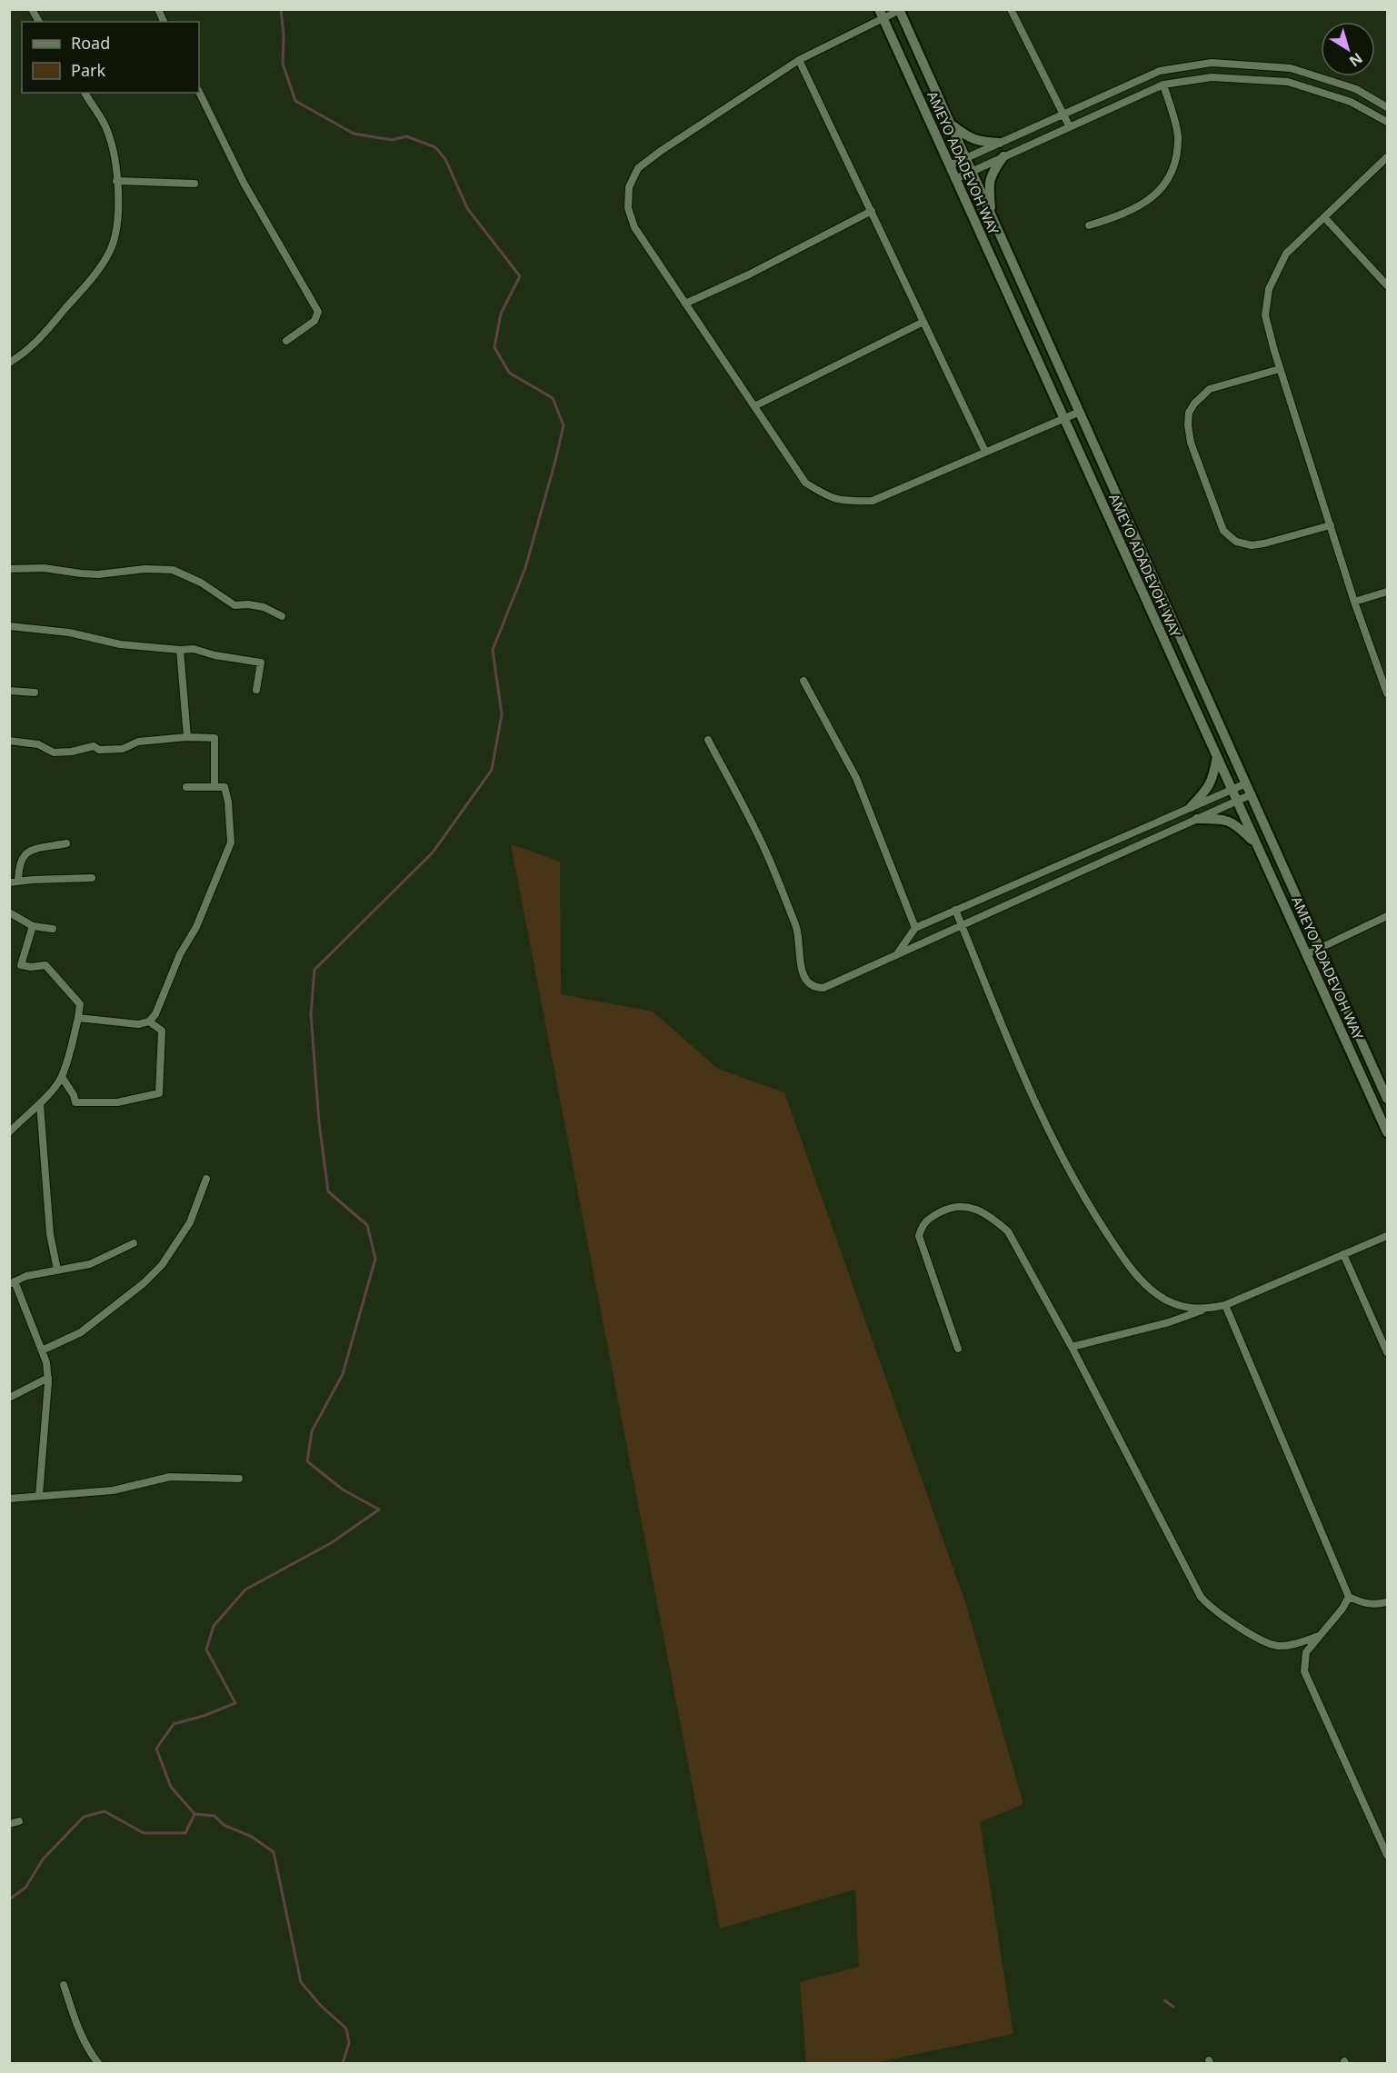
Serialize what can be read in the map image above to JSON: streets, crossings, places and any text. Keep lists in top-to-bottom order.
{
  "streets": {
    "street": ["AMEYO ADADEVOH WAY"]
  },
  "legend": ["Road", "Park"],
  "north": "bottom right"
}
